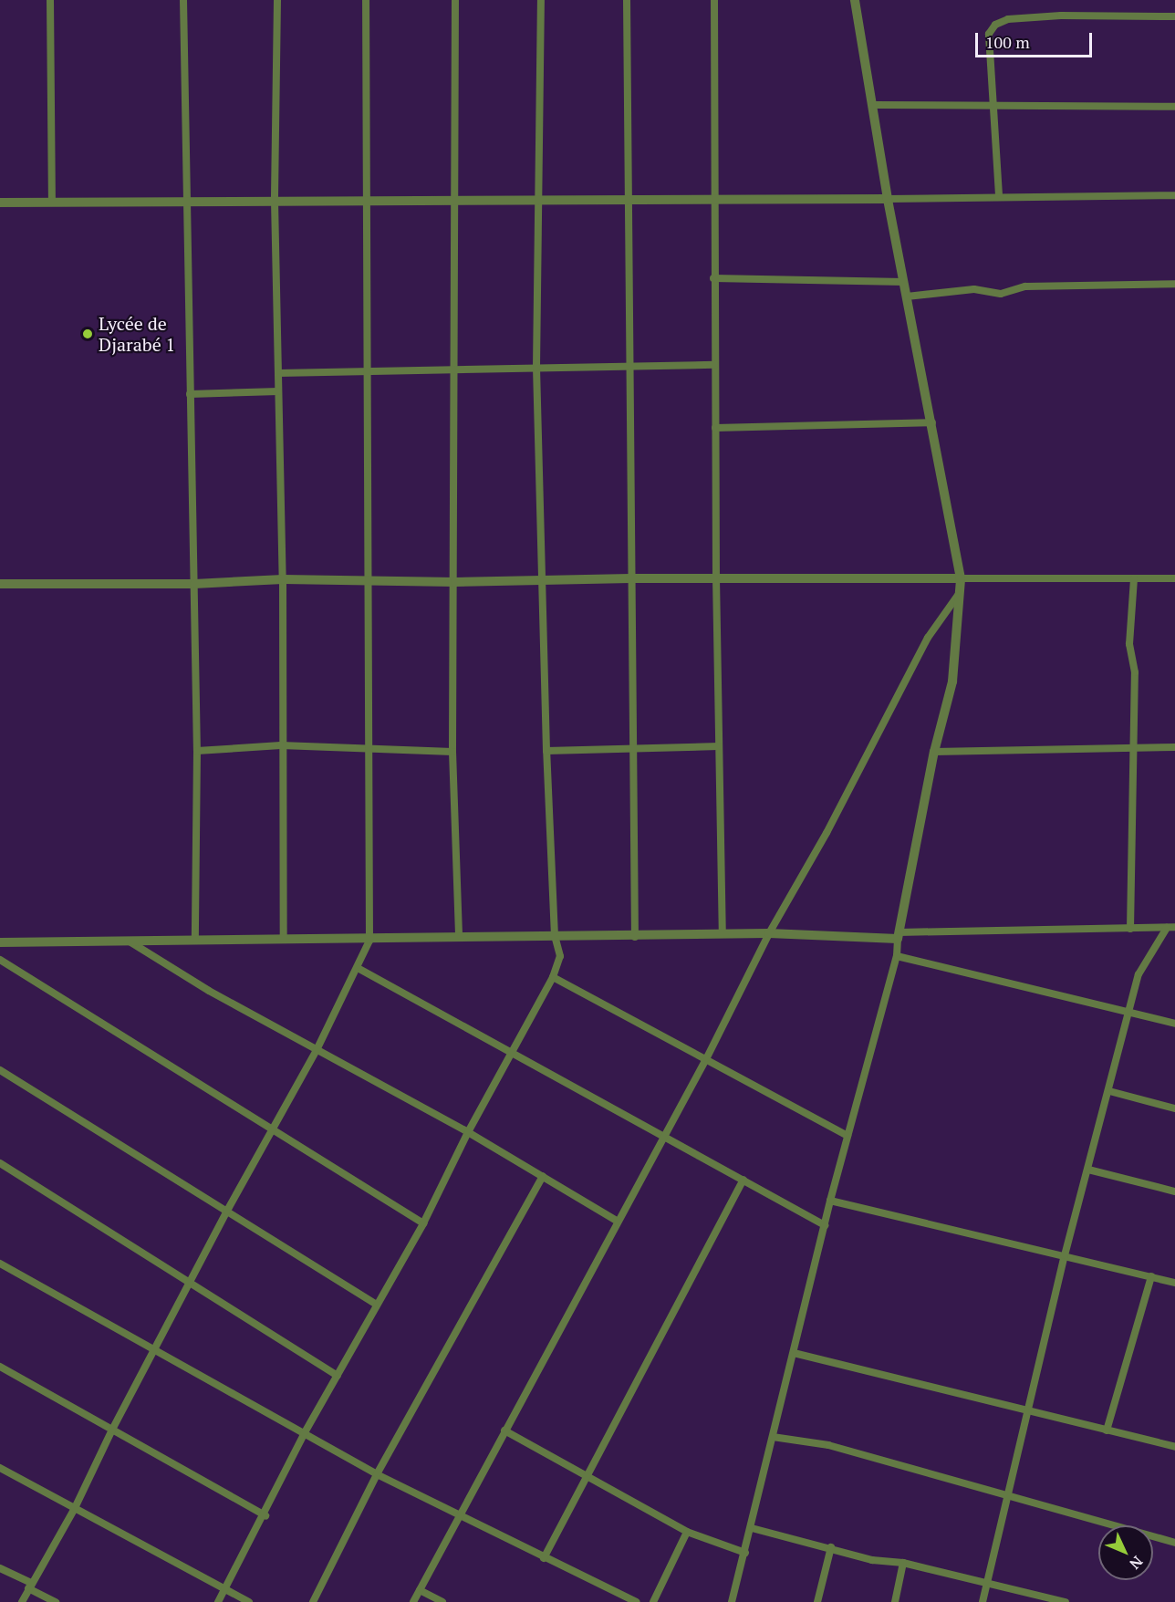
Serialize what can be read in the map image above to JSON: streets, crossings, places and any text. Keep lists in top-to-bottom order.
{
  "places": ["Lycée de Djarabé 1"],
  "scale_bar": "100 m",
  "north": "bottom right"
}
